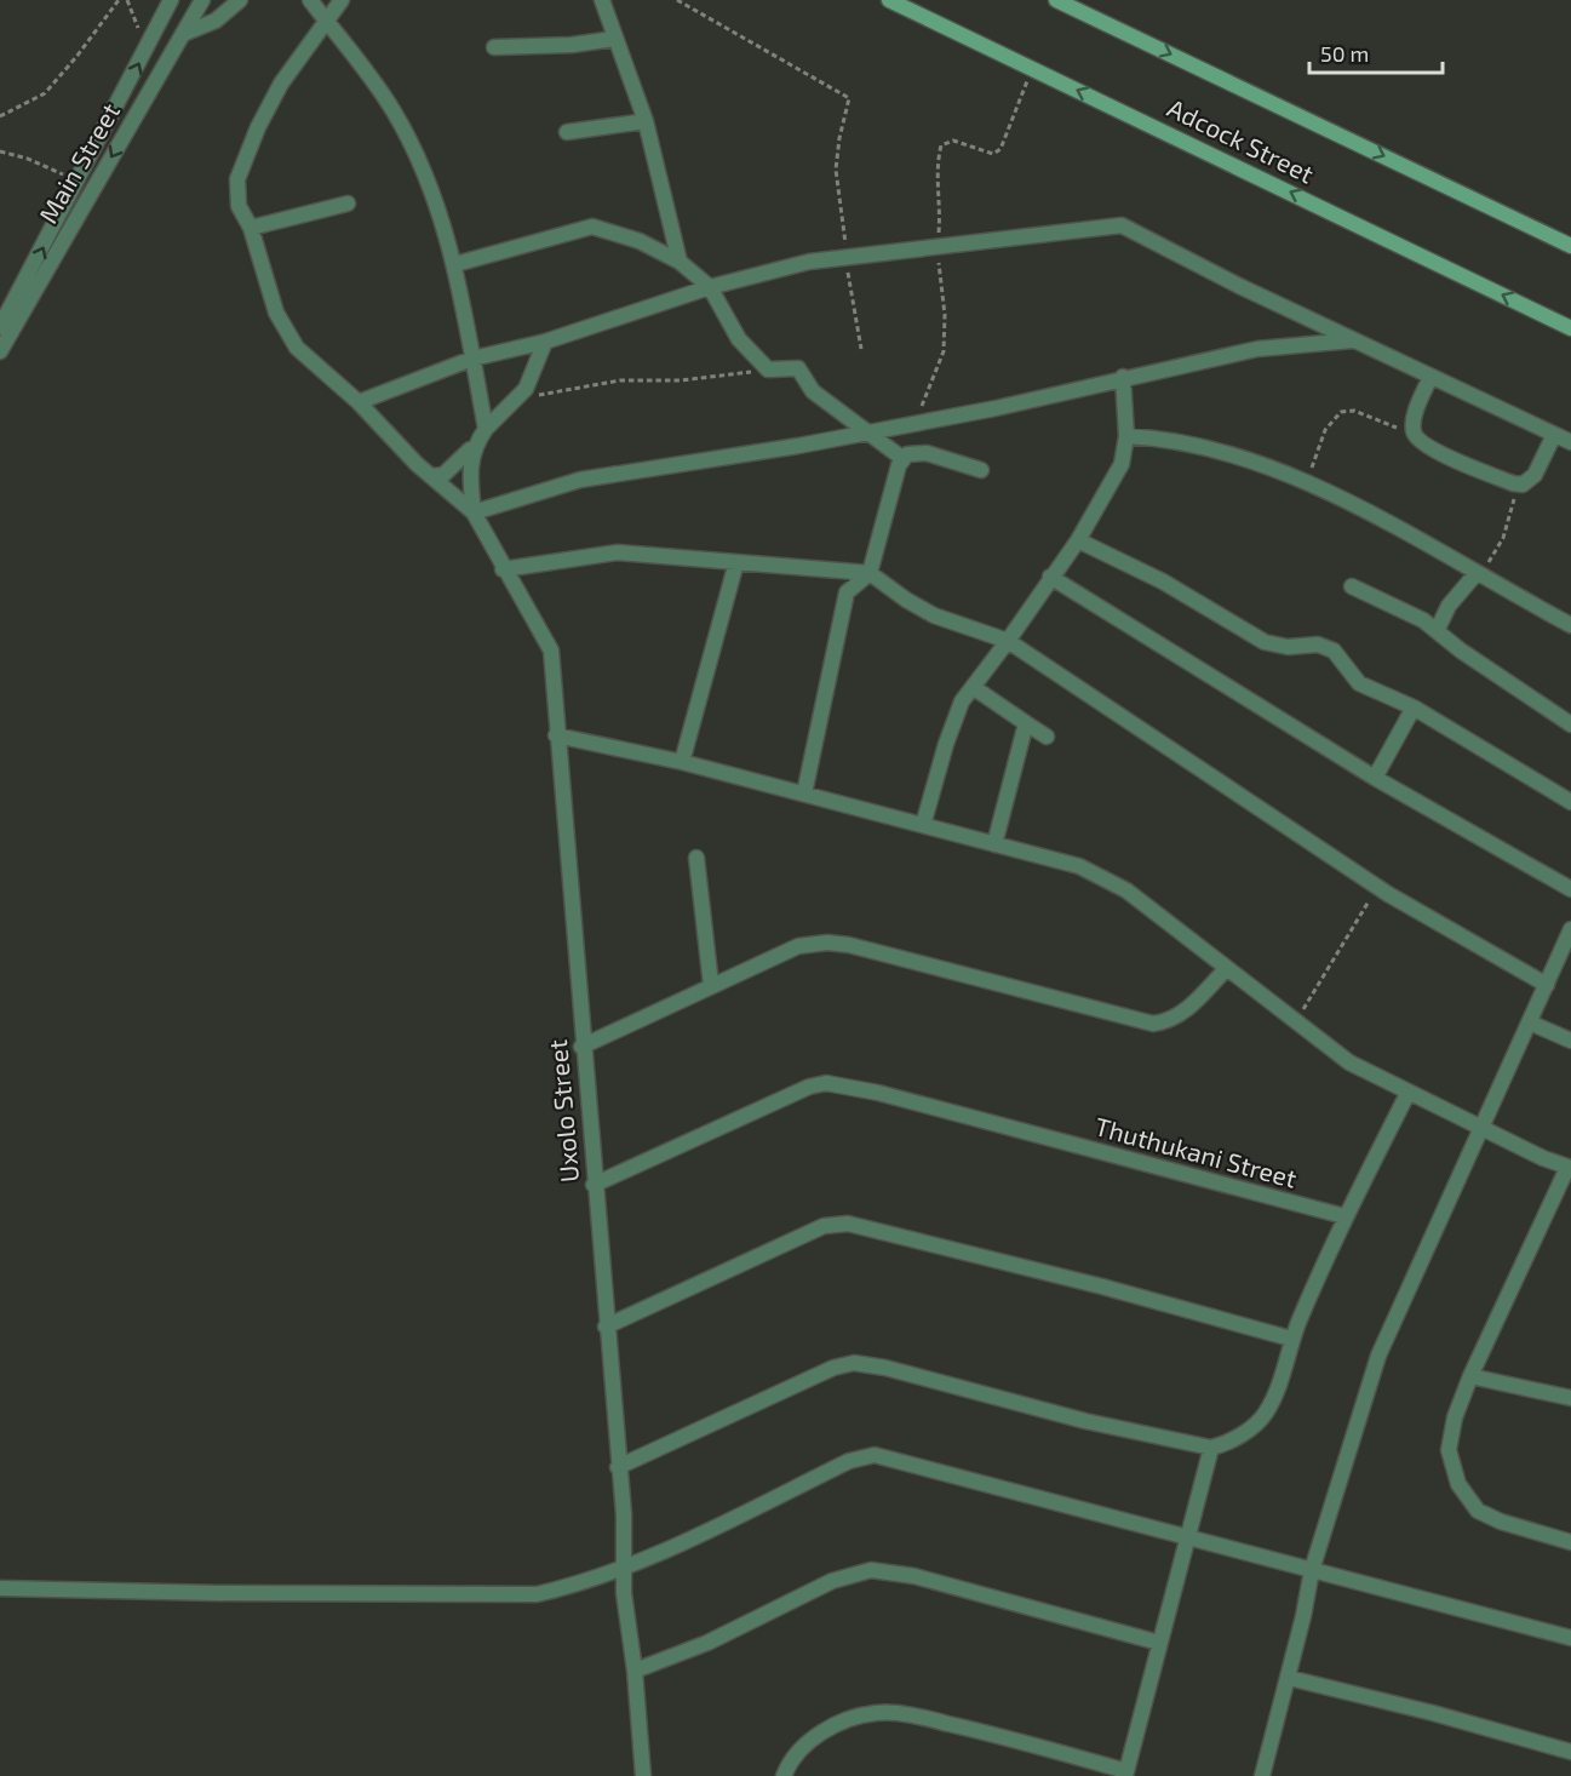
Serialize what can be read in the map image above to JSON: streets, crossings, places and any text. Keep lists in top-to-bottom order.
{
  "streets": {
    "main road": ["Adcock Street"],
    "street": ["Main Street", "Uxolo Street", "Thuthukani Street"]
  },
  "crossings": [
    ["Uxolo Street", "Thuthukani Street"]
  ],
  "scale_bar": "50 m"
}
